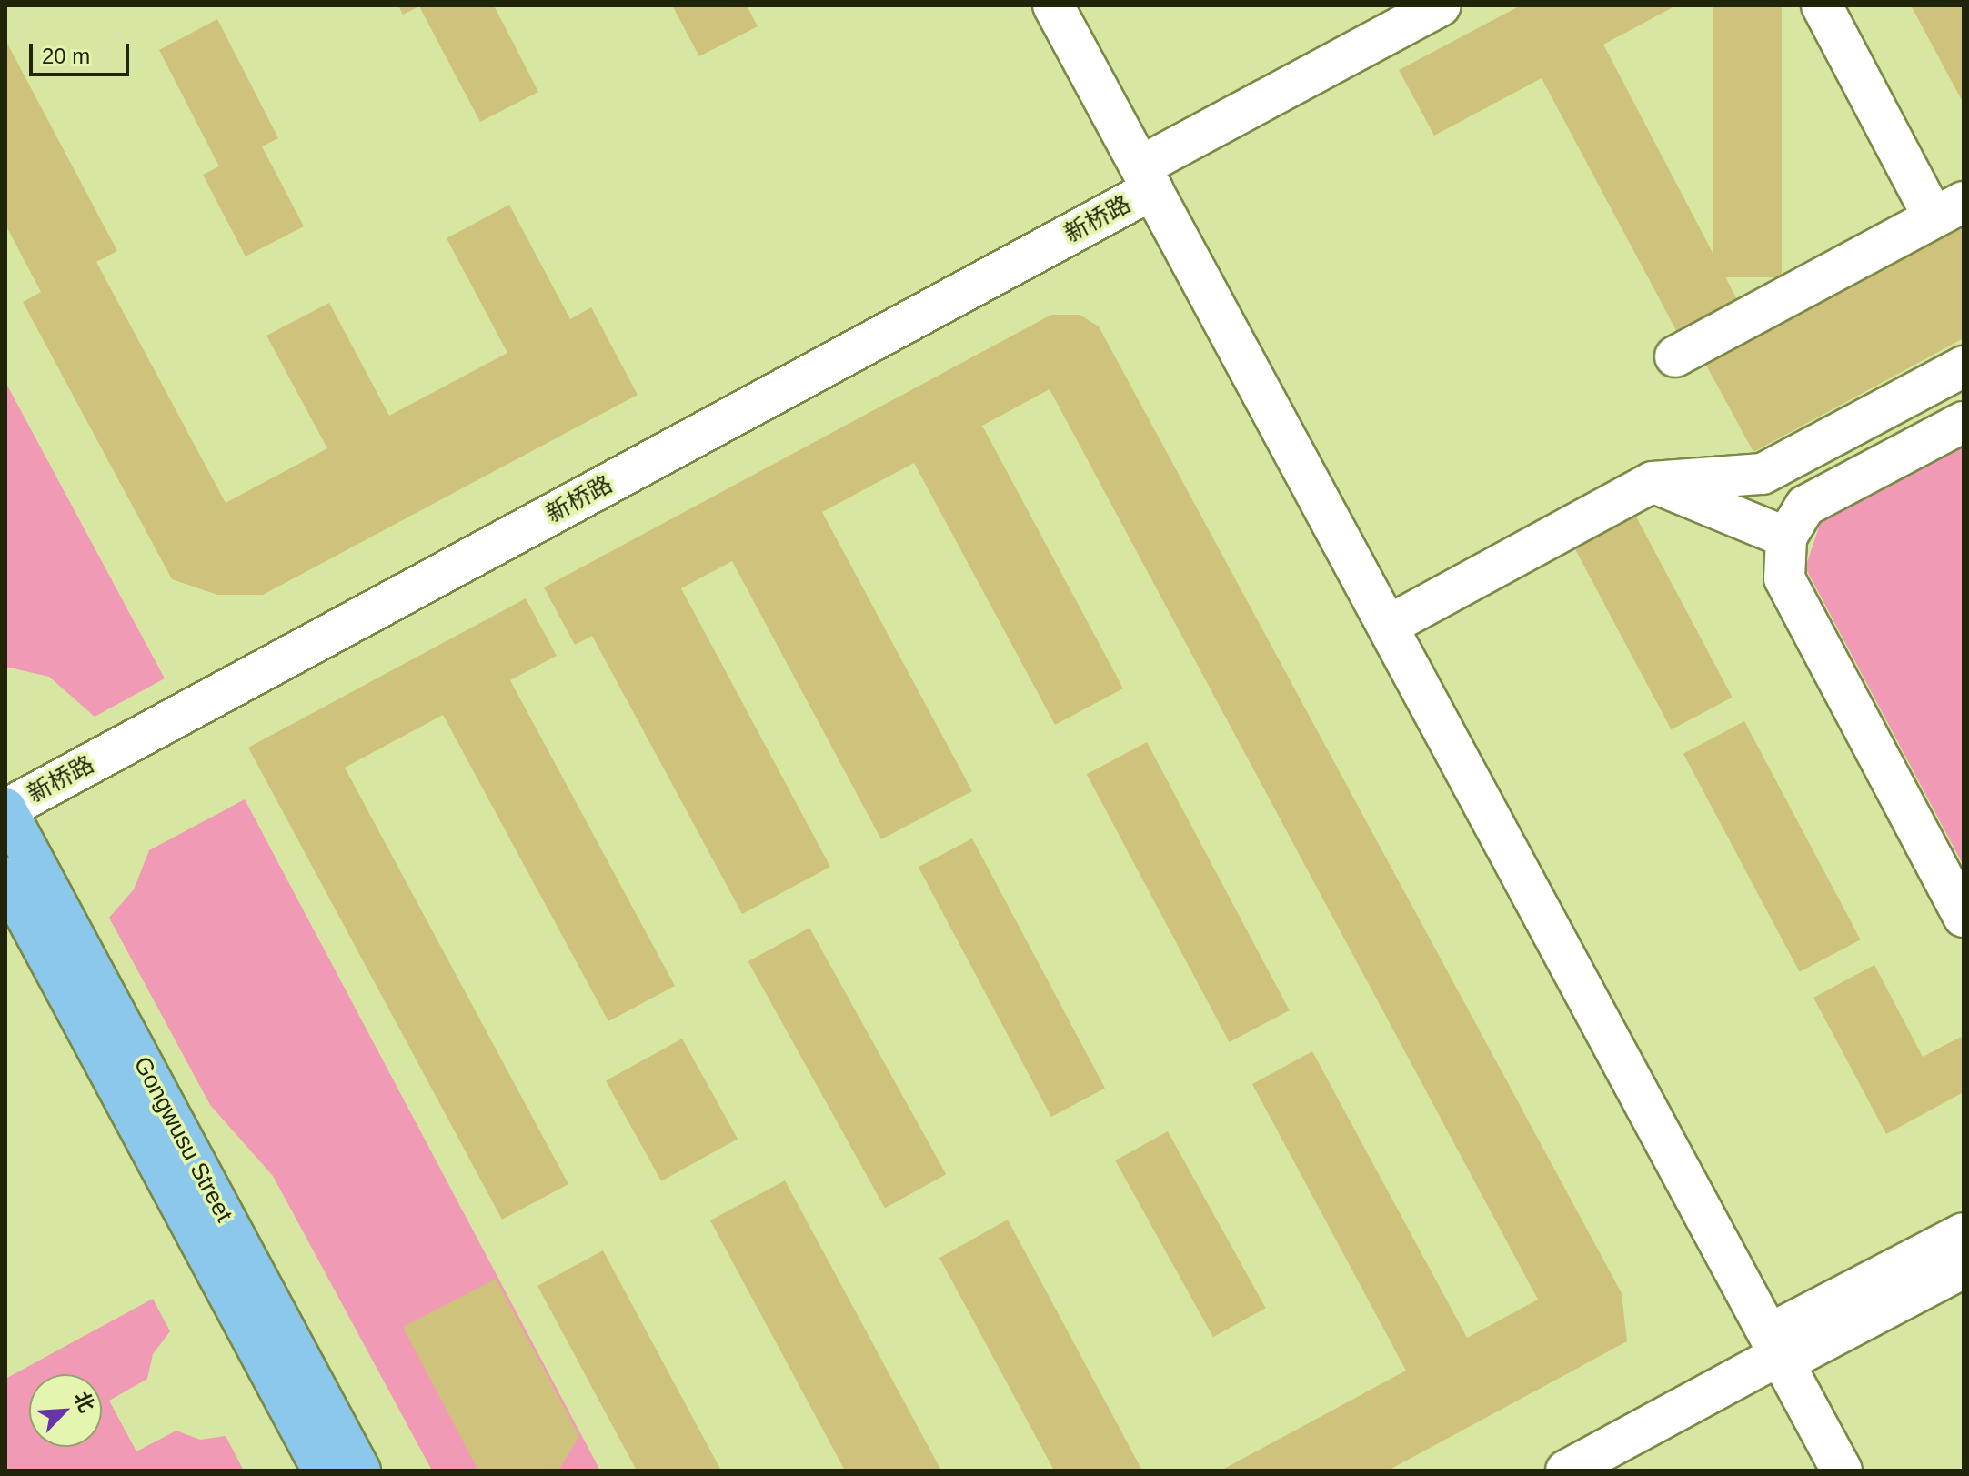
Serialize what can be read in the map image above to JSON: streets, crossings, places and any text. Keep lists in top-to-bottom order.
{
  "streets": {
    "main road": ["Gongwusu Street"],
    "street": ["新桥路"]
  },
  "crossings": [
    ["新桥路", "Gongwusu Street"]
  ],
  "scale_bar": "20 m",
  "north": "top right"
}
